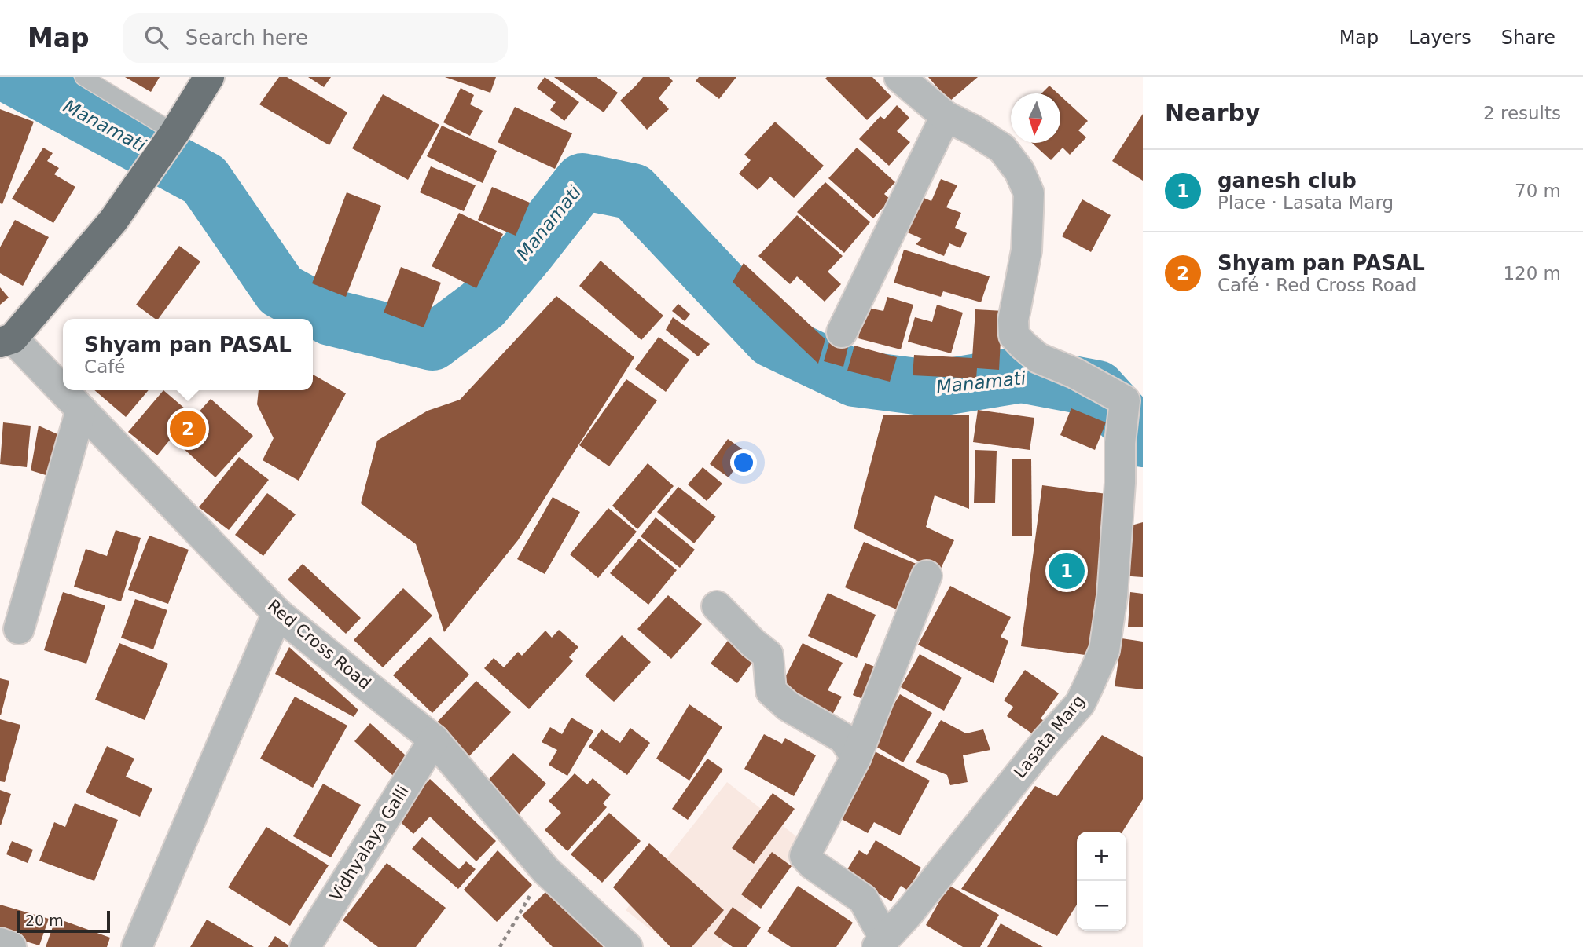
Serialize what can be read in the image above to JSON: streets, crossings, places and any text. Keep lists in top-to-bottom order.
{
  "streets": {
    "street": ["Red Cross Road", "Lasata Marg", "Vidhyalaya Galli"]
  },
  "crossings": [
    ["Red Cross Road", "Vidhyalaya Galli"]
  ],
  "water": ["Manamati"],
  "scale_bar": "20 m",
  "north": "bottom",
  "page": {
    "header": "Map",
    "search": "Search here",
    "nav": ["Map", "Layers", "Share"],
    "heading": ["Nearby", "2 results"],
    "list": [
      {
        "mark": "1",
        "name": "ganesh club",
        "note": "Place · Lasata Marg",
        "value": "70 m"
      },
      {
        "mark": "2",
        "name": "Shyam pan PASAL",
        "note": "Café · Red Cross Road",
        "value": "120 m"
      }
    ],
    "popup": ["Shyam pan PASAL", "Café"],
    "pins": ["2", "1"],
    "map_buttons": ["+", "−"],
    "scale": "20 m"
  }
}
